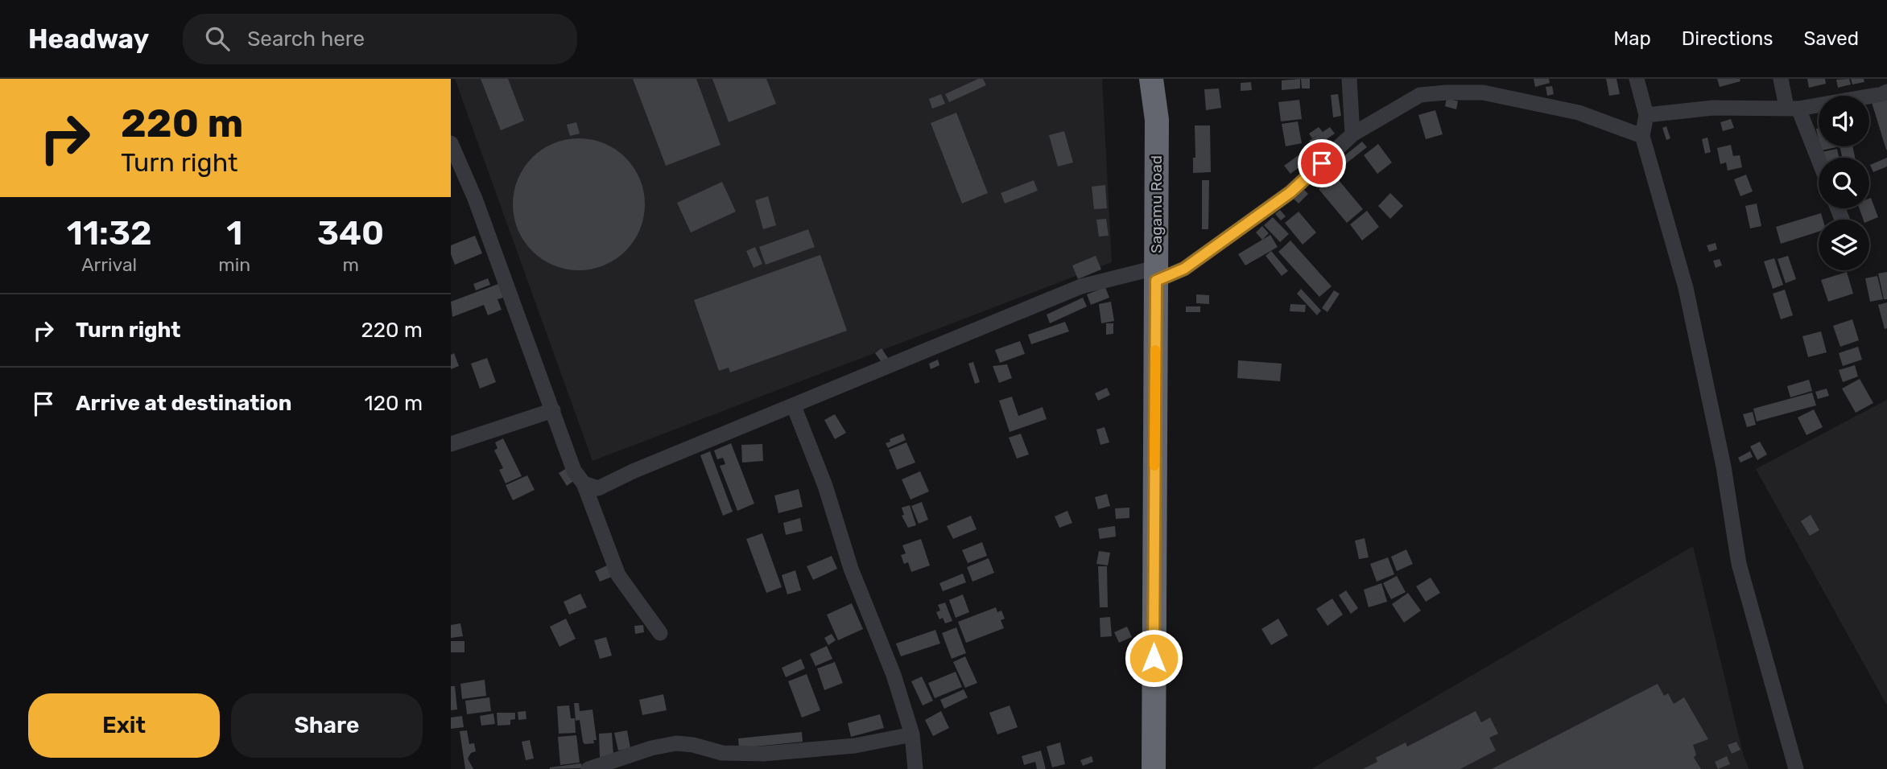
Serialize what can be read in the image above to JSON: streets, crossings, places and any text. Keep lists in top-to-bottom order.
{
  "streets": {
    "highway": ["Sagamu Road"]
  },
  "page": {
    "header": "Headway",
    "search": "Search here",
    "nav": ["Map", "Directions", "Saved"],
    "turn": ["220 m", "Turn right"],
    "eta": [
      "11:32",
      "Arrival",
      "1",
      "min",
      "340",
      "m"
    ],
    "list": [
      {
        "name": "Turn right",
        "value": "220 m"
      },
      {
        "name": "Arrive at destination",
        "value": "120 m"
      }
    ],
    "buttons": ["Exit", "Share"]
  }
}
